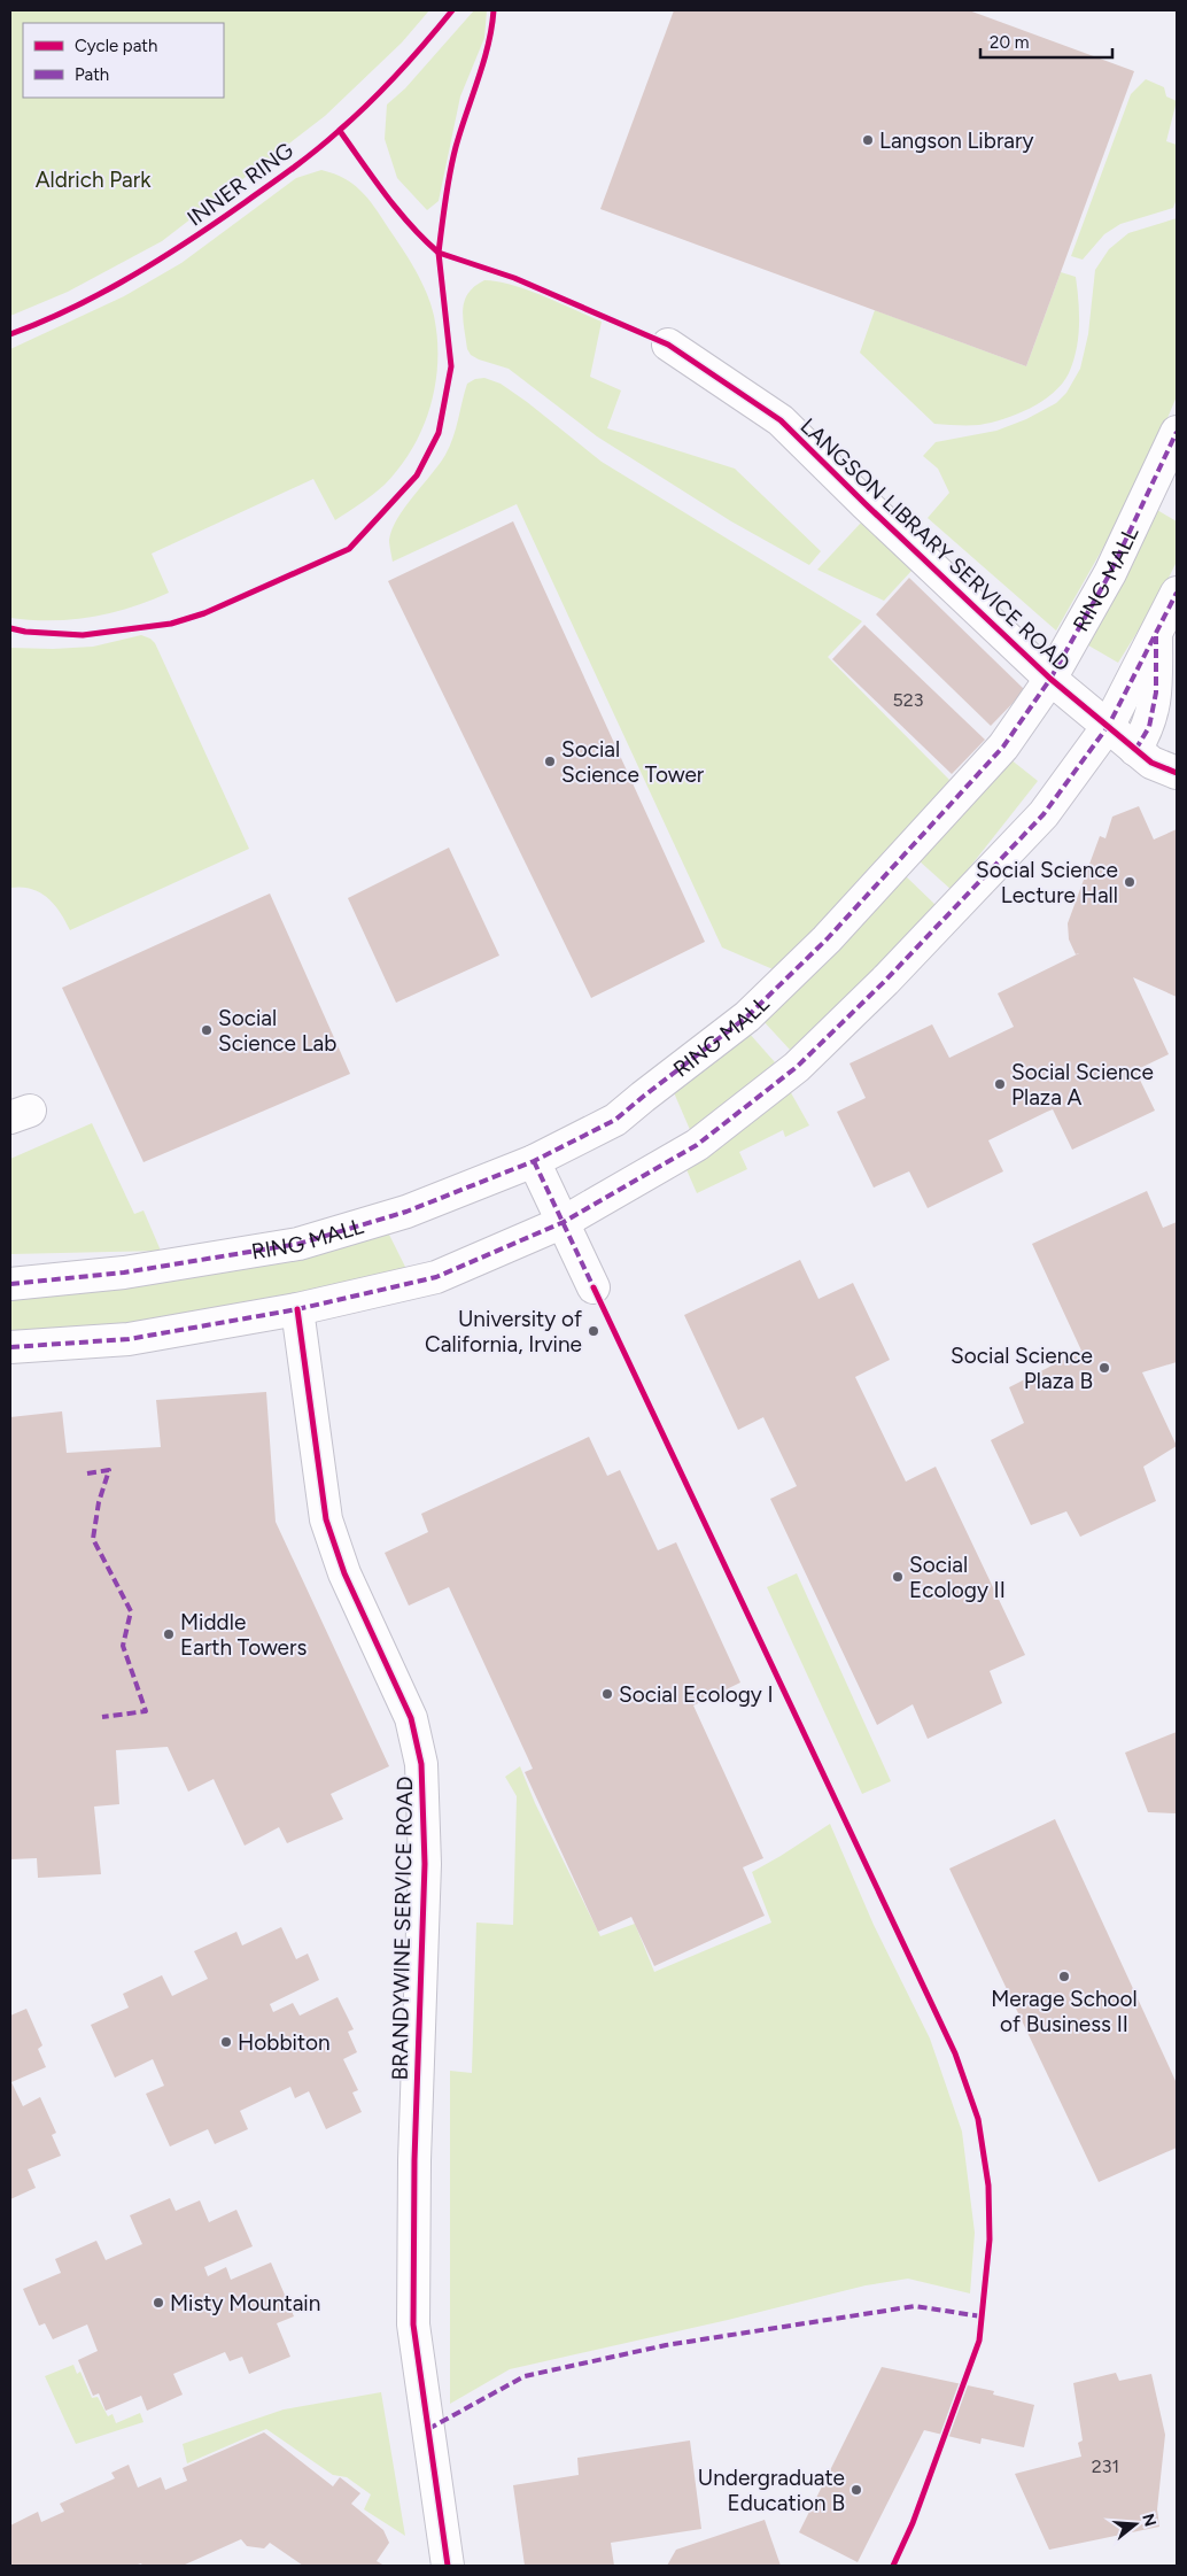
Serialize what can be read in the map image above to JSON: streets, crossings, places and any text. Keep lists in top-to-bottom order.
{
  "streets": {
    "street": ["LANGSON LIBRARY SERVICE ROAD", "RING MALL", "BRANDYWINE SERVICE ROAD"],
    "cycle path": ["INNER RING"]
  },
  "crossings": [
    ["LANGSON LIBRARY SERVICE ROAD", "RING MALL"]
  ],
  "parks": ["Aldrich Park"],
  "places": [
    "Langson Library",
    "Social Science Tower",
    "Social Science Lecture Hall",
    "Social Science Lab",
    "Social Science Plaza A",
    "University of California, Irvine",
    "Social Science Plaza B",
    "Social Ecology II",
    "Middle Earth Towers",
    "Social Ecology I",
    "Merage School of Business II",
    "Hobbiton",
    "Misty Mountain",
    "Undergraduate Education B"
  ],
  "house_numbers": ["523", "231"],
  "legend": ["Cycle path", "Path"],
  "scale_bar": "20 m",
  "north": "right"
}
